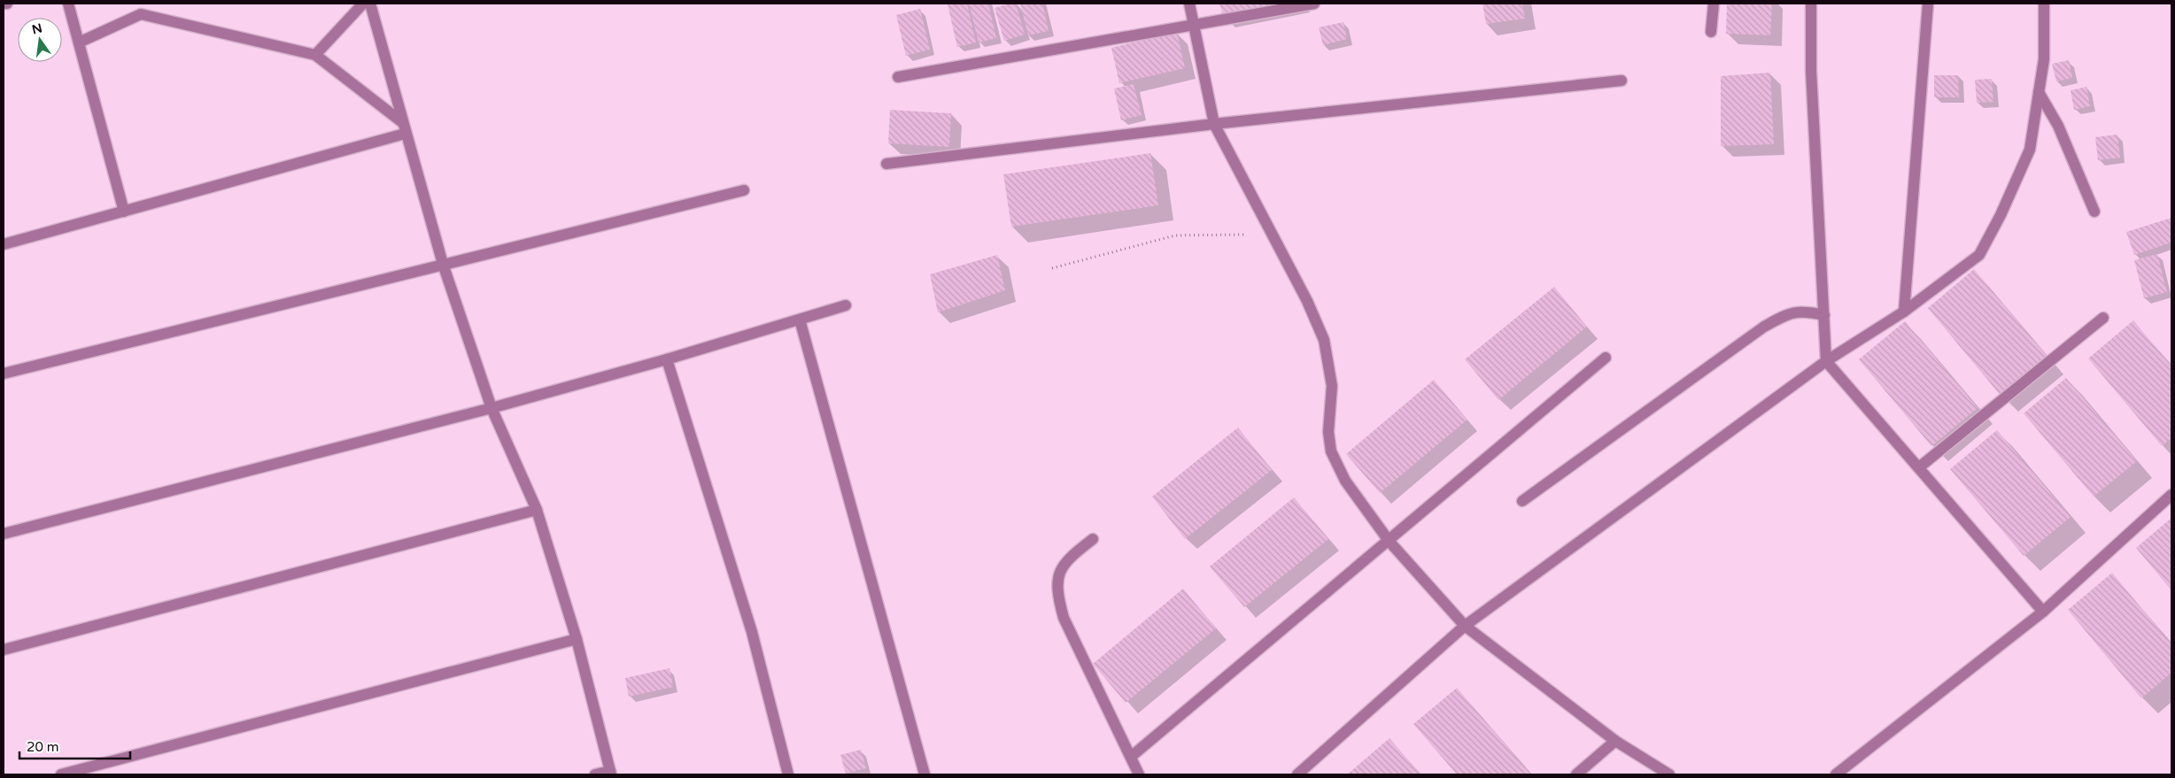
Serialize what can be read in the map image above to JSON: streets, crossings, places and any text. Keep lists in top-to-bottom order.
{
  "scale_bar": "20 m",
  "north": "top"
}
